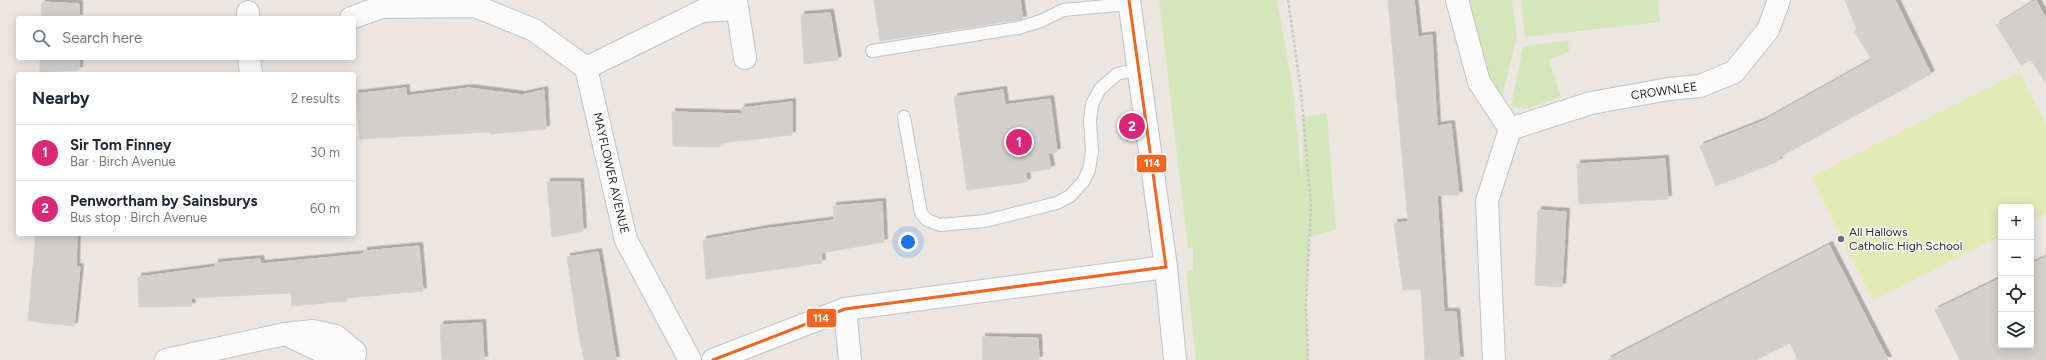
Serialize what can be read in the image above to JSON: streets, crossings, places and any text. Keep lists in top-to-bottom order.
{
  "streets": {
    "street": ["CROWNLEE", "MAYFLOWER AVENUE"]
  },
  "places": ["All Hallows Catholic High School"],
  "lines": ["transit line 114"],
  "page": {
    "search": "Search here",
    "heading": ["Nearby", "2 results"],
    "pins": ["2", "1"],
    "list": [
      {
        "mark": "1",
        "name": "Sir Tom Finney",
        "note": "Bar · Birch Avenue",
        "value": "30 m"
      },
      {
        "mark": "2",
        "name": "Penwortham by Sainsburys",
        "note": "Bus stop · Birch Avenue",
        "value": "60 m"
      }
    ],
    "map_buttons": ["+", "−"]
  }
}
